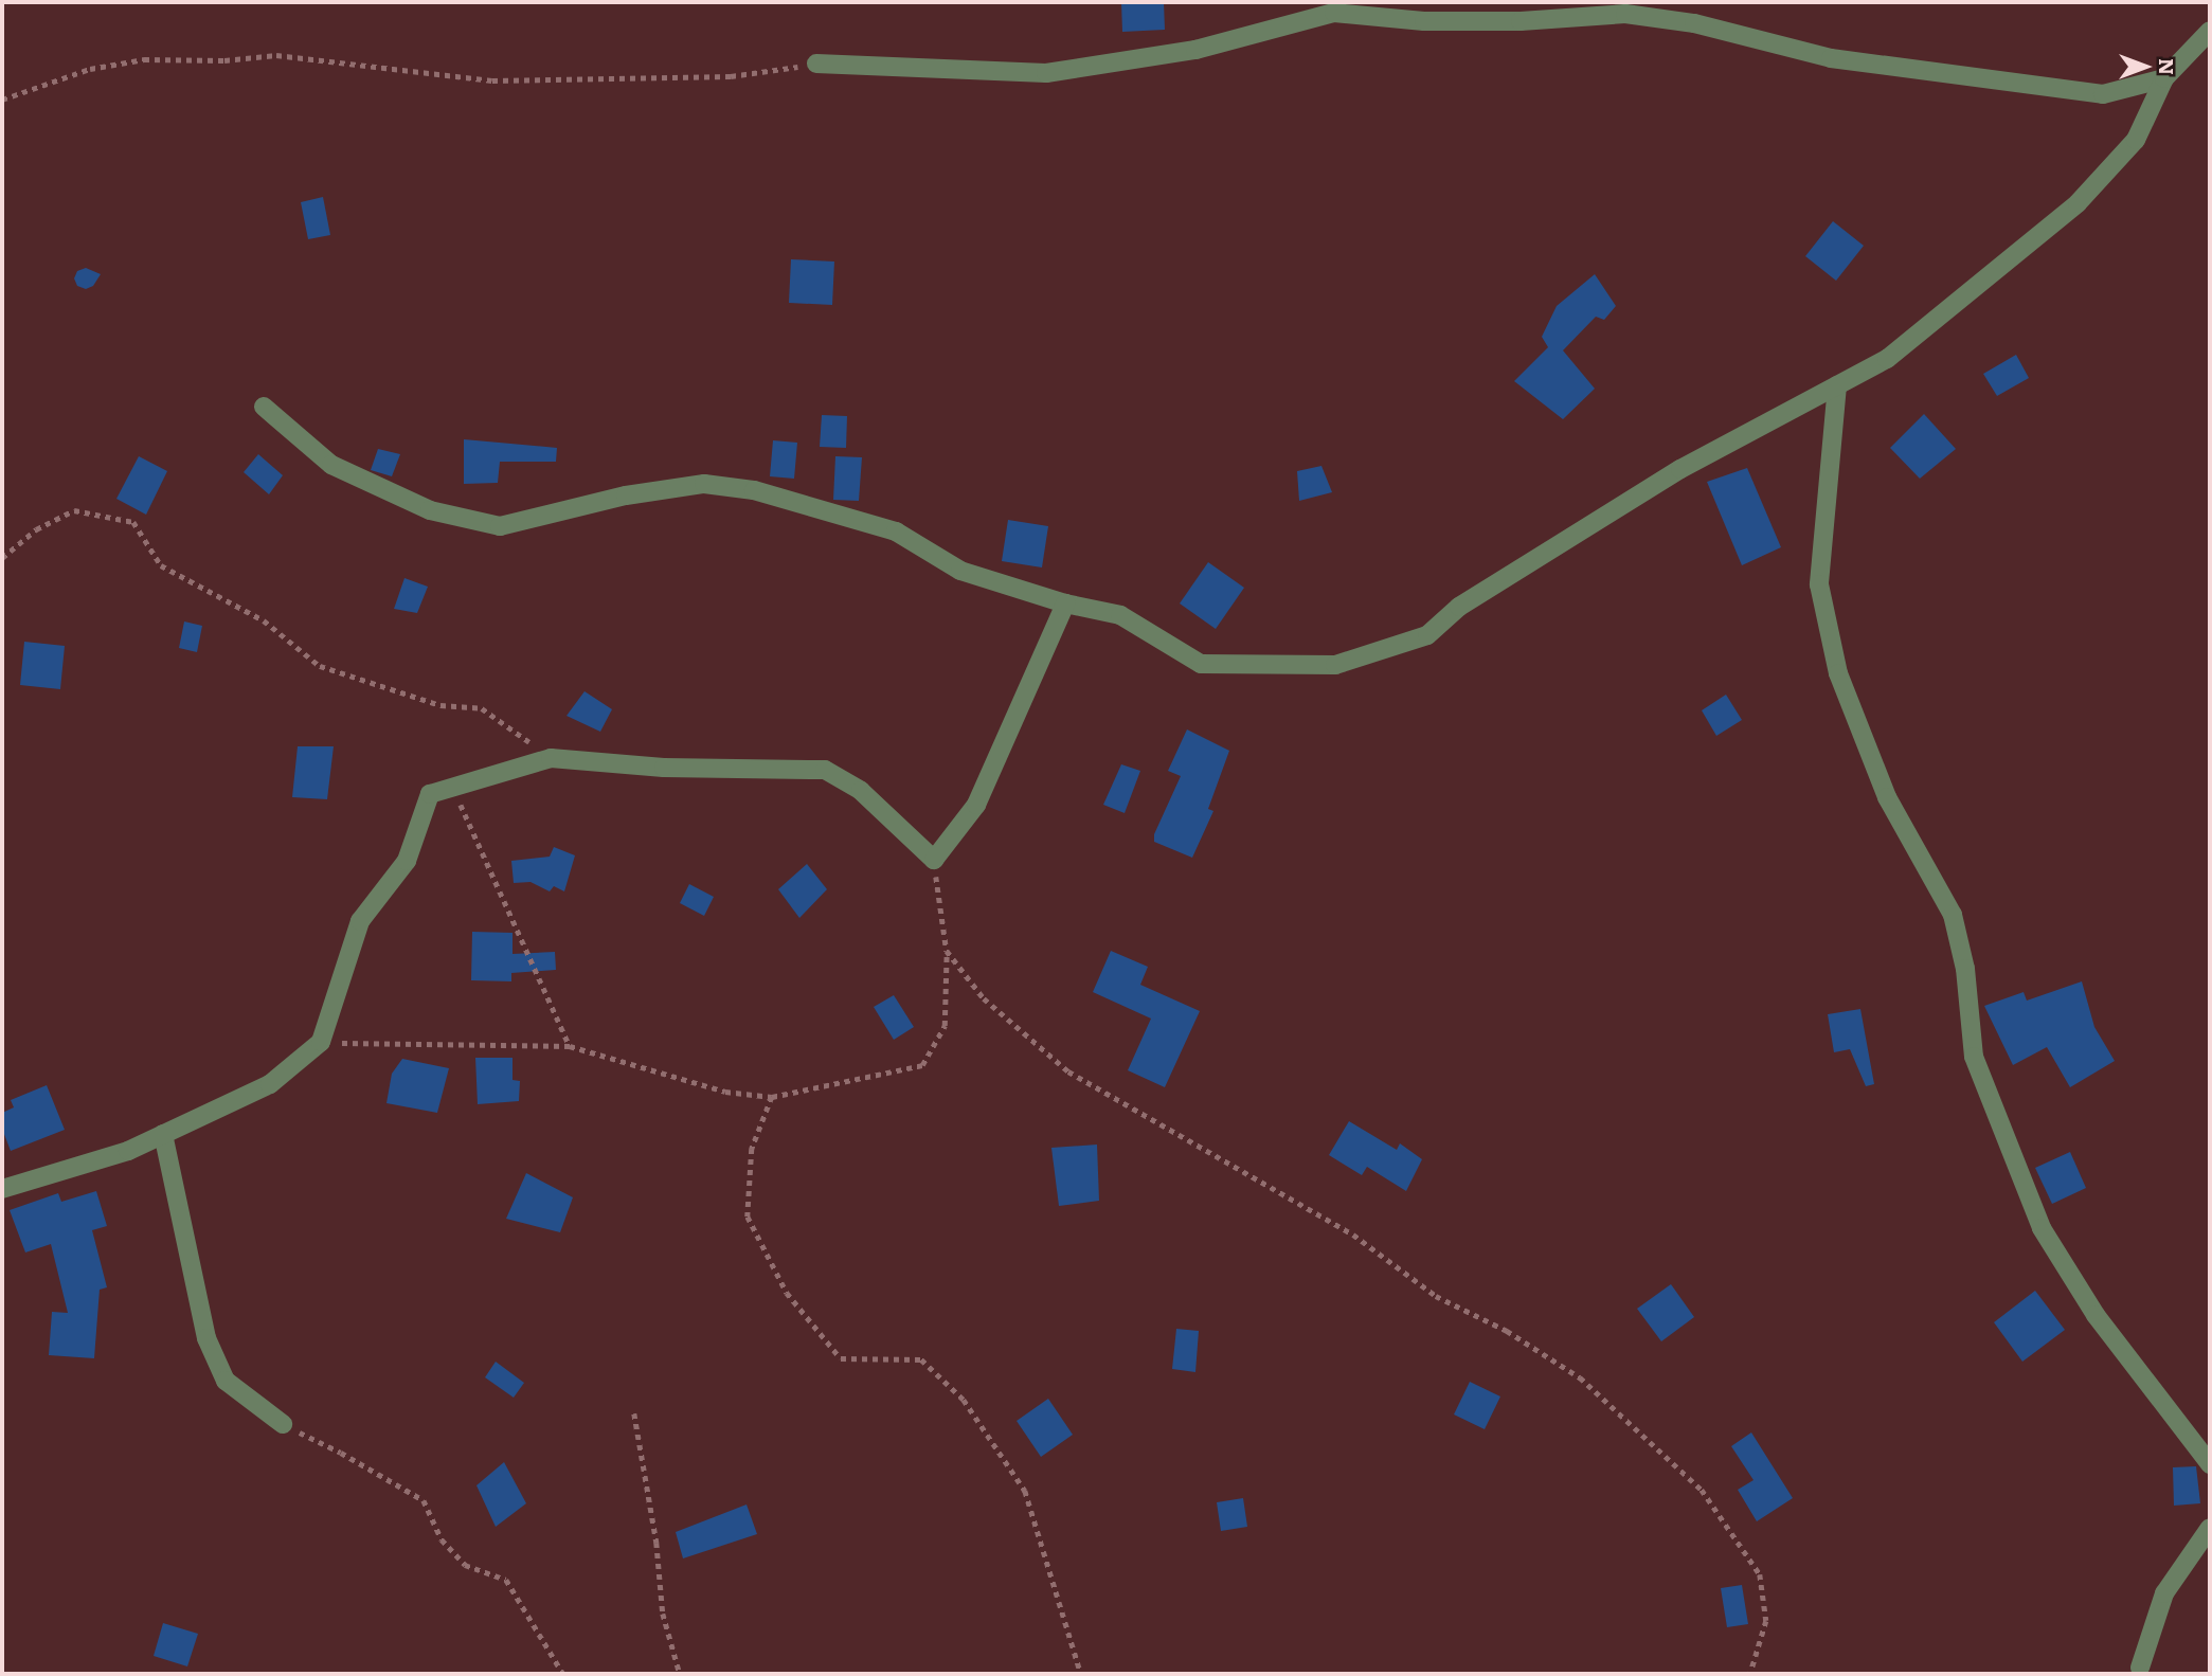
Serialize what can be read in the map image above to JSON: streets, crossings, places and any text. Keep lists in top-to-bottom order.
{
  "north": "right"
}
